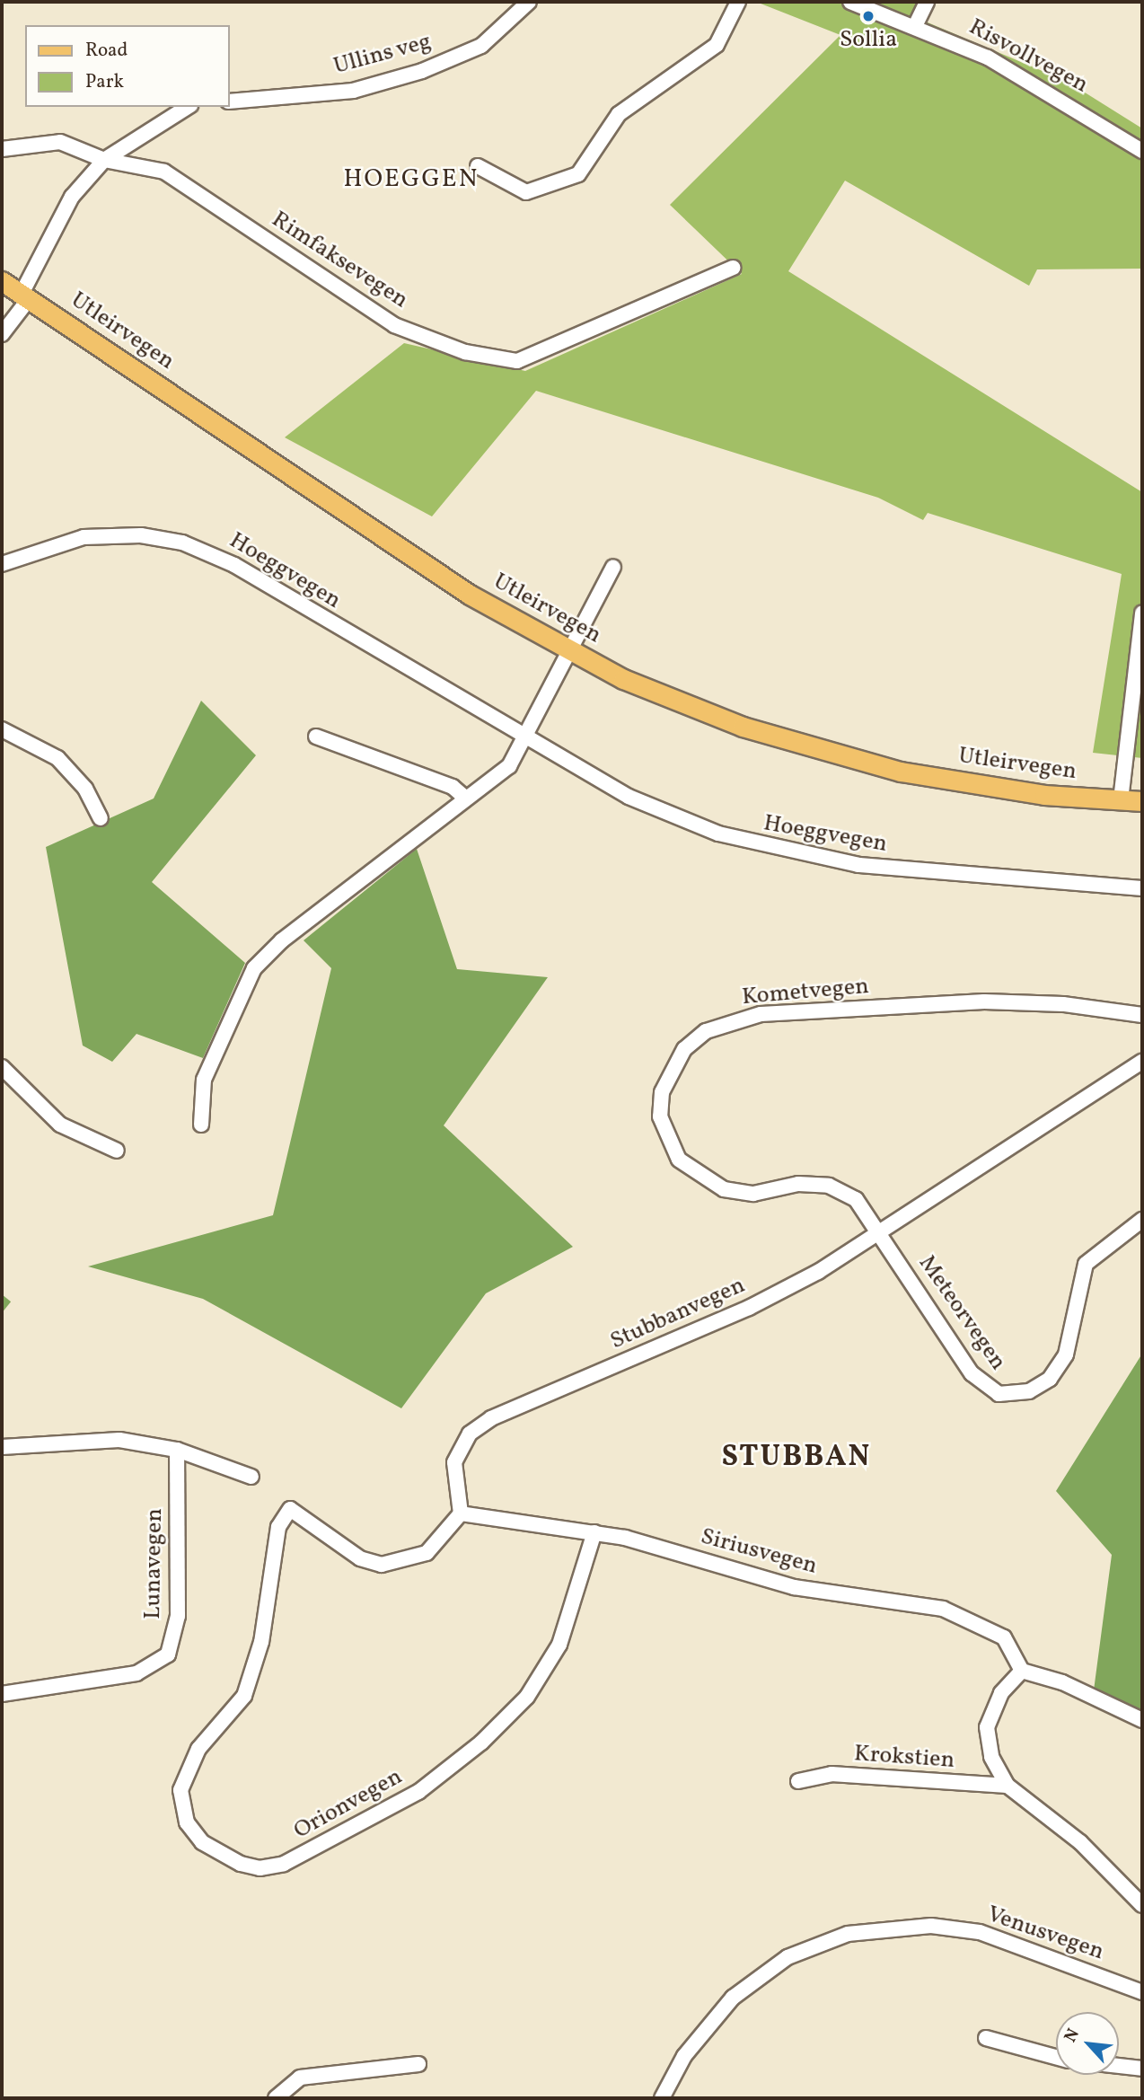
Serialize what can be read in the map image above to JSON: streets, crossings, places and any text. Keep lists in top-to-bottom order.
{
  "streets": {
    "main road": ["Utleirvegen"],
    "street": [
      "Ullins veg",
      "Risvollvegen",
      "Rimfaksevegen",
      "Hoeggvegen",
      "Kometvegen",
      "Meteorvegen",
      "Stubbanvegen",
      "Siriusvegen",
      "Lunavegen",
      "Krokstien",
      "Orionvegen",
      "Venusvegen"
    ]
  },
  "crossings": [
    ["Kometvegen", "Meteorvegen"],
    ["Kometvegen", "Stubbanvegen"],
    ["Meteorvegen", "Stubbanvegen"],
    ["Stubbanvegen", "Siriusvegen"],
    ["Stubbanvegen", "Orionvegen"],
    ["Siriusvegen", "Krokstien"],
    ["Siriusvegen", "Orionvegen"]
  ],
  "districts": ["HOEGGEN", "STUBBAN"],
  "places": ["Sollia"],
  "legend": ["Road", "Park"],
  "north": "top left"
}
